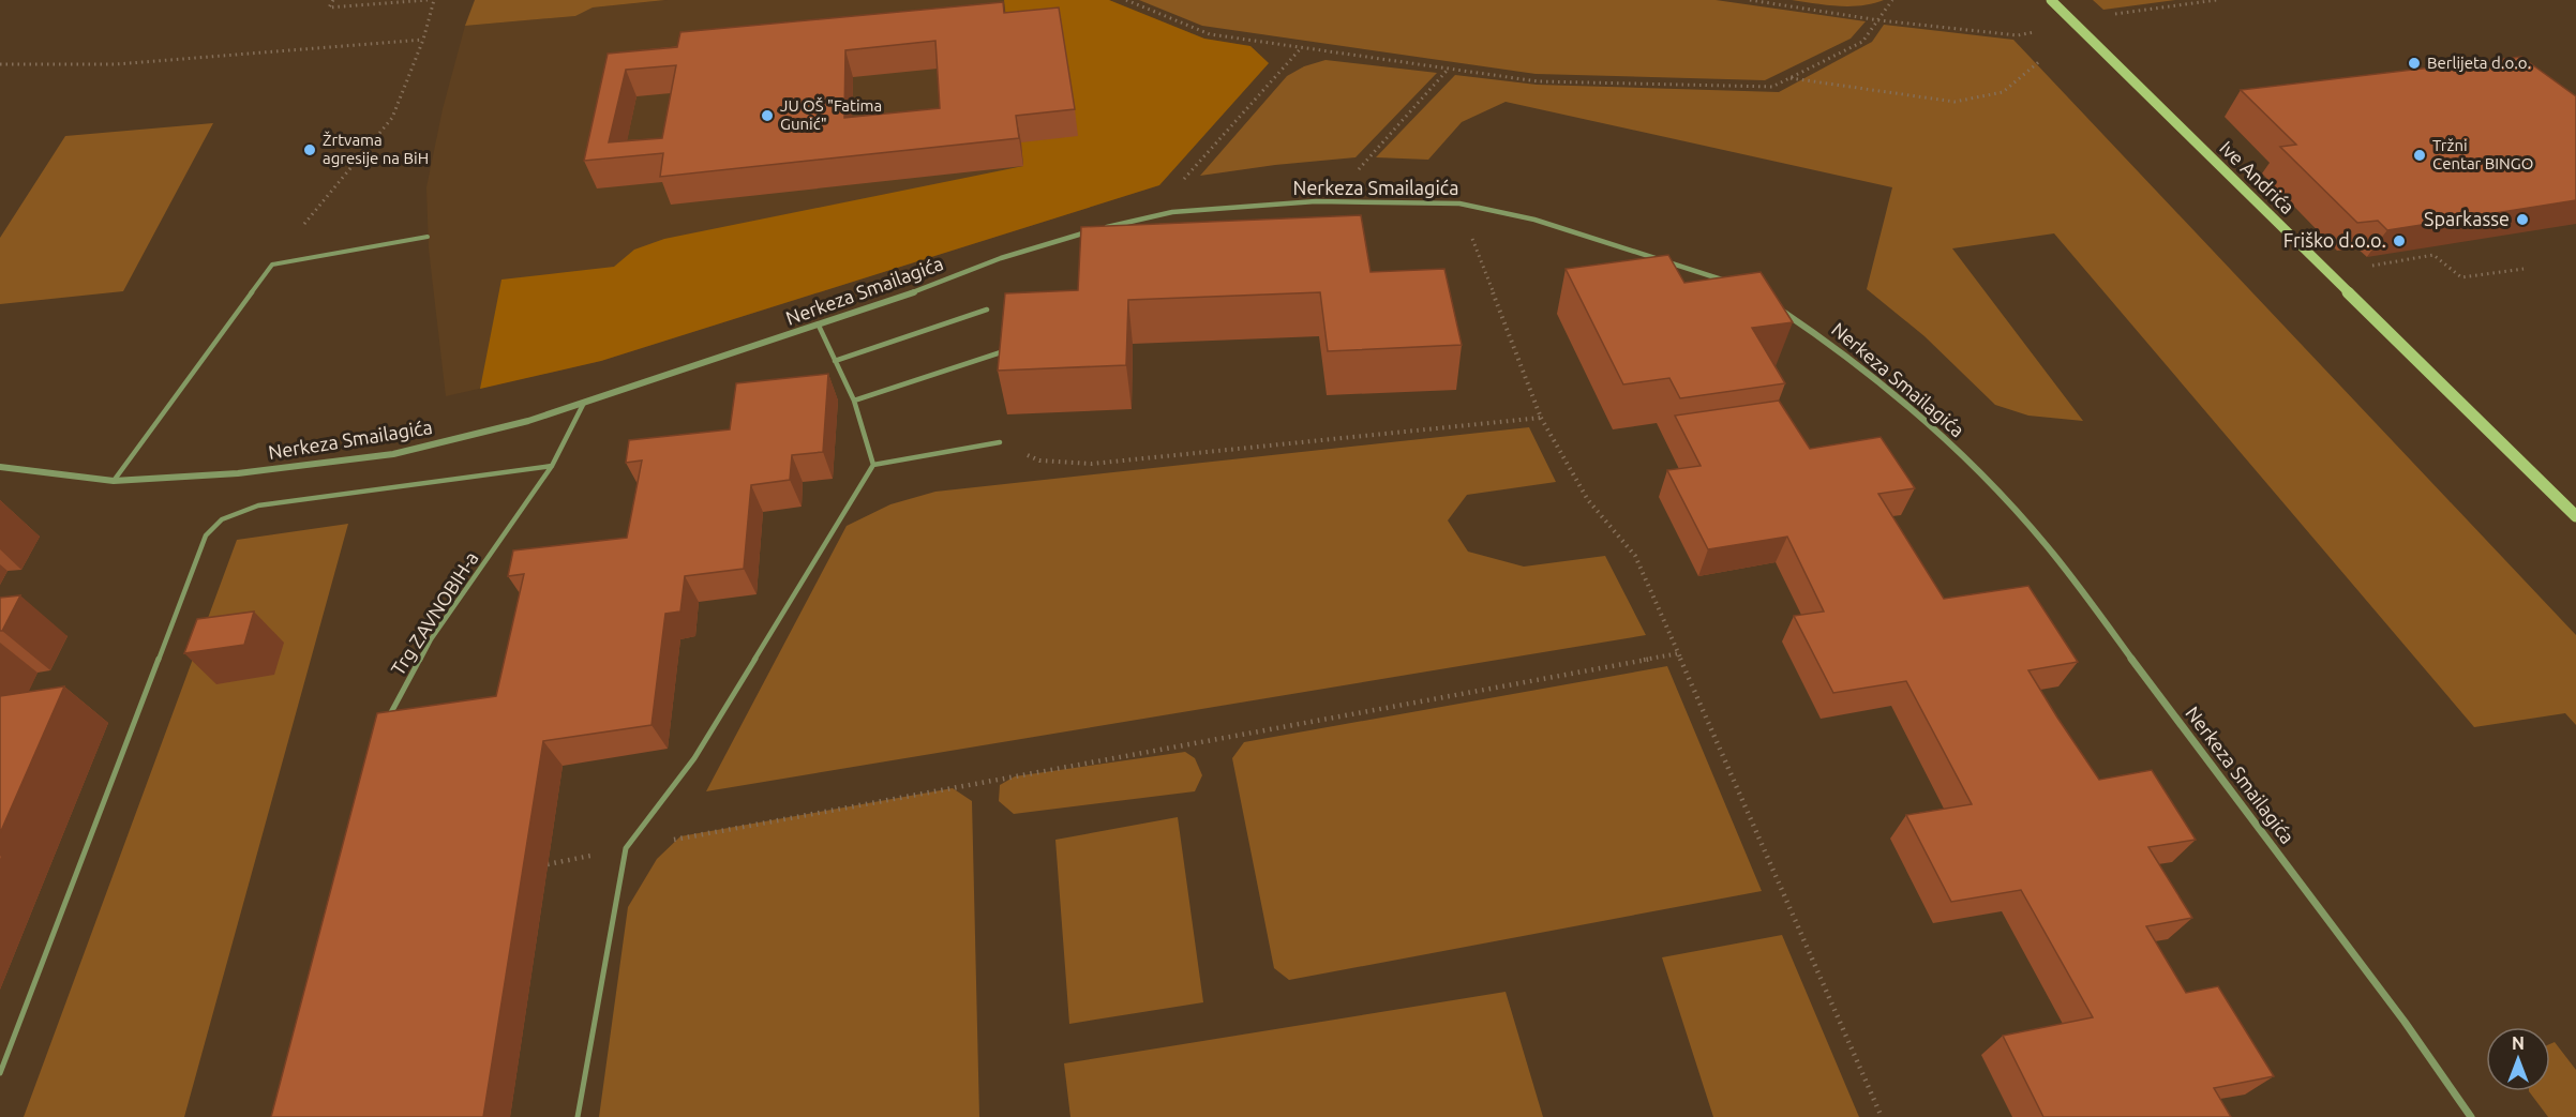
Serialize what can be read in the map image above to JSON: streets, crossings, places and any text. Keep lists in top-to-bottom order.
{
  "streets": {
    "main road": ["Ive Andrića"],
    "street": ["Nerkeza Smailagića"],
    "lane": ["Trg ZAVNOBIH-a"]
  },
  "crossings": [
    ["Nerkeza Smailagića", "Trg ZAVNOBIH-a"]
  ],
  "places": [
    "Berlijeta d.o.o.",
    "JU OŠ \"Fatima Gunić\"",
    "Žrtvama agresije na BiH",
    "Tržni Centar BINGO",
    "Sparkasse",
    "Friško d.o.o."
  ],
  "north": "top"
}
